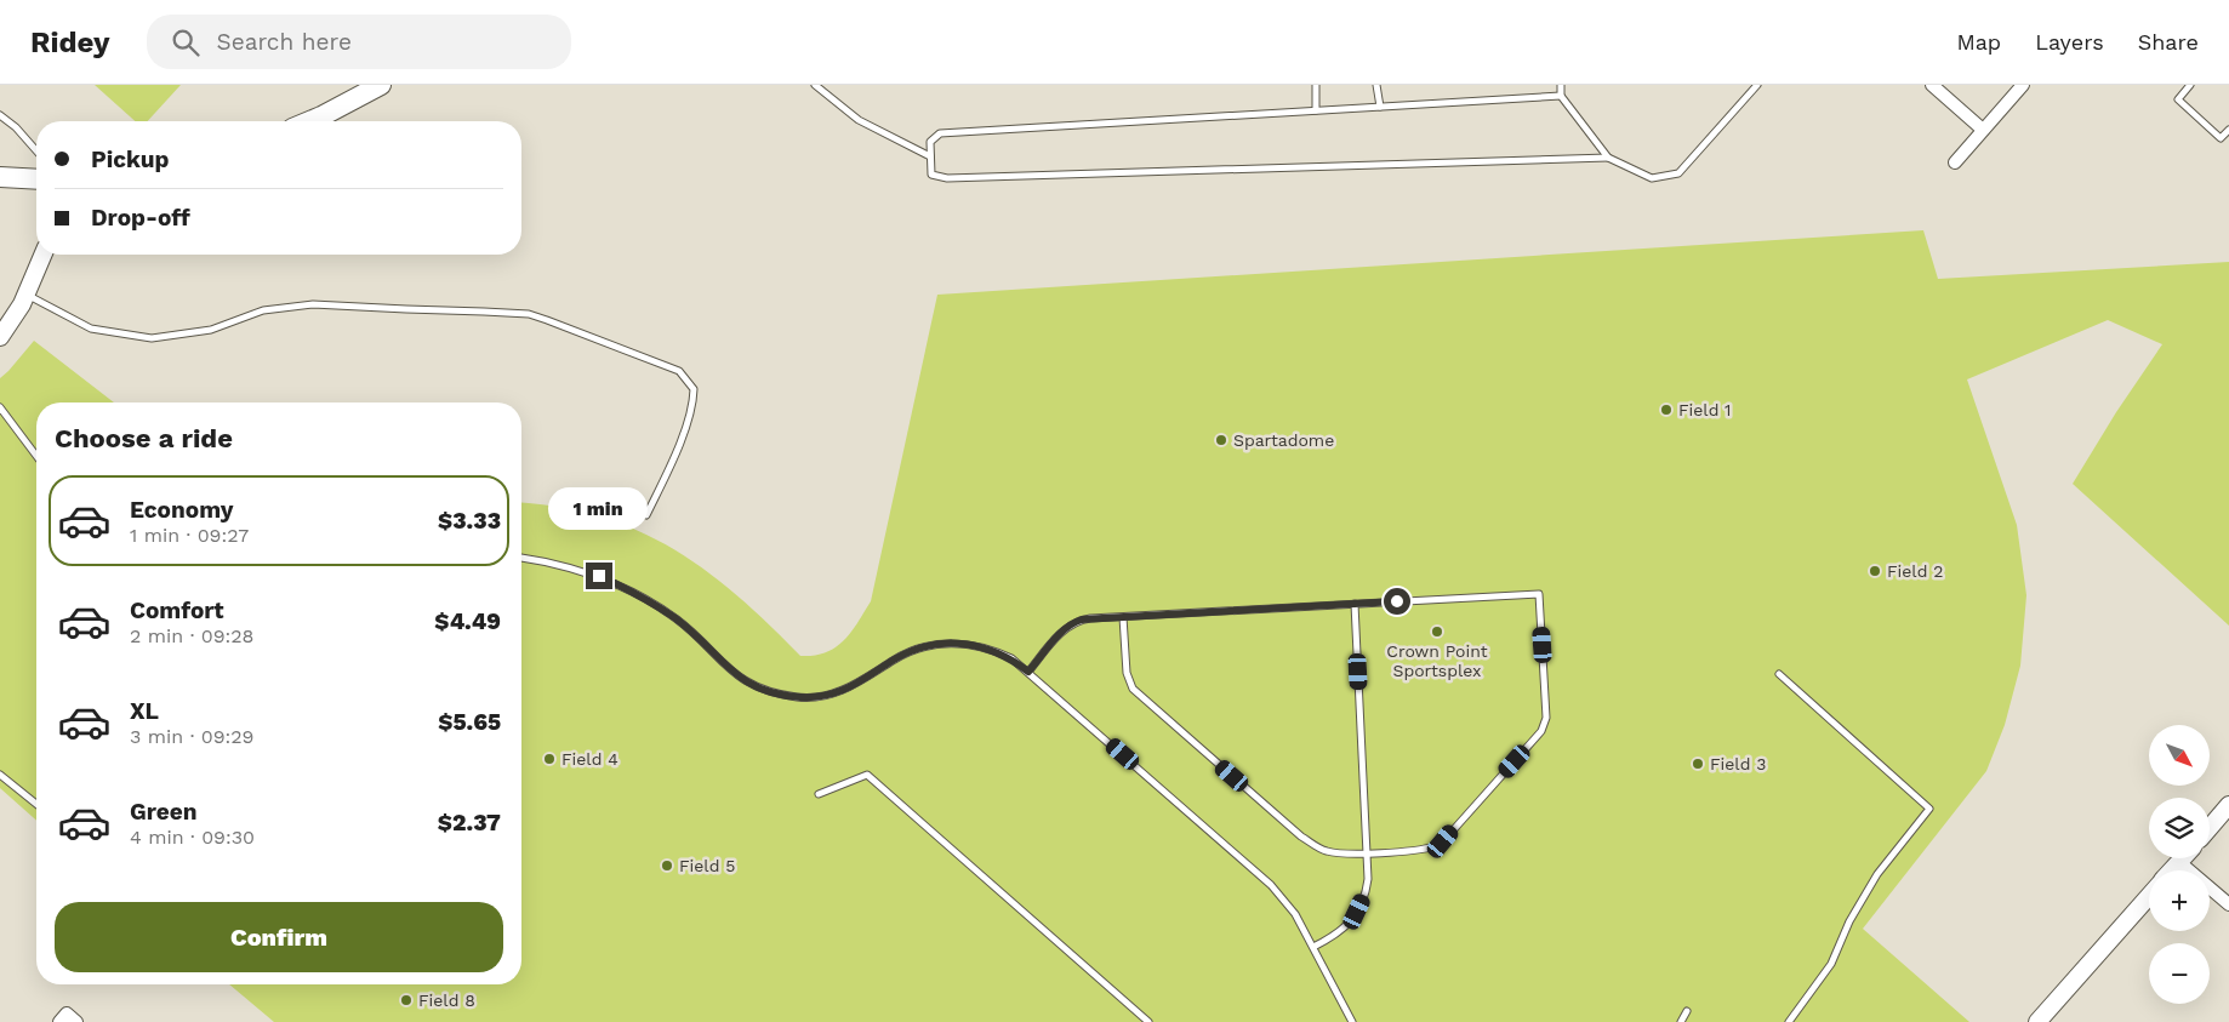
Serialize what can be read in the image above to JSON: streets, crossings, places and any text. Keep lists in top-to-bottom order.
{
  "places": [
    "Field 1",
    "Spartadome",
    "Field 2",
    "Crown Point Sportsplex",
    "Field 4",
    "Field 3",
    "Field 5",
    "Field 8"
  ],
  "north": "bottom right",
  "page": {
    "header": "Ridey",
    "search": "Search here",
    "nav": ["Map", "Layers", "Share"],
    "banner": ["Pickup", "Drop-off"],
    "heading": "Choose a ride",
    "list": [
      {
        "name": "Economy",
        "note": "1 min · 09:27",
        "value": "$3.33"
      },
      {
        "name": "Comfort",
        "note": "2 min · 09:28",
        "value": "$4.49"
      },
      {
        "name": "XL",
        "note": "3 min · 09:29",
        "value": "$5.65"
      },
      {
        "name": "Green",
        "note": "4 min · 09:30",
        "value": "$2.37"
      }
    ],
    "bubble": "1 min",
    "map_buttons": ["+", "−"],
    "buttons": "Confirm"
  }
}
